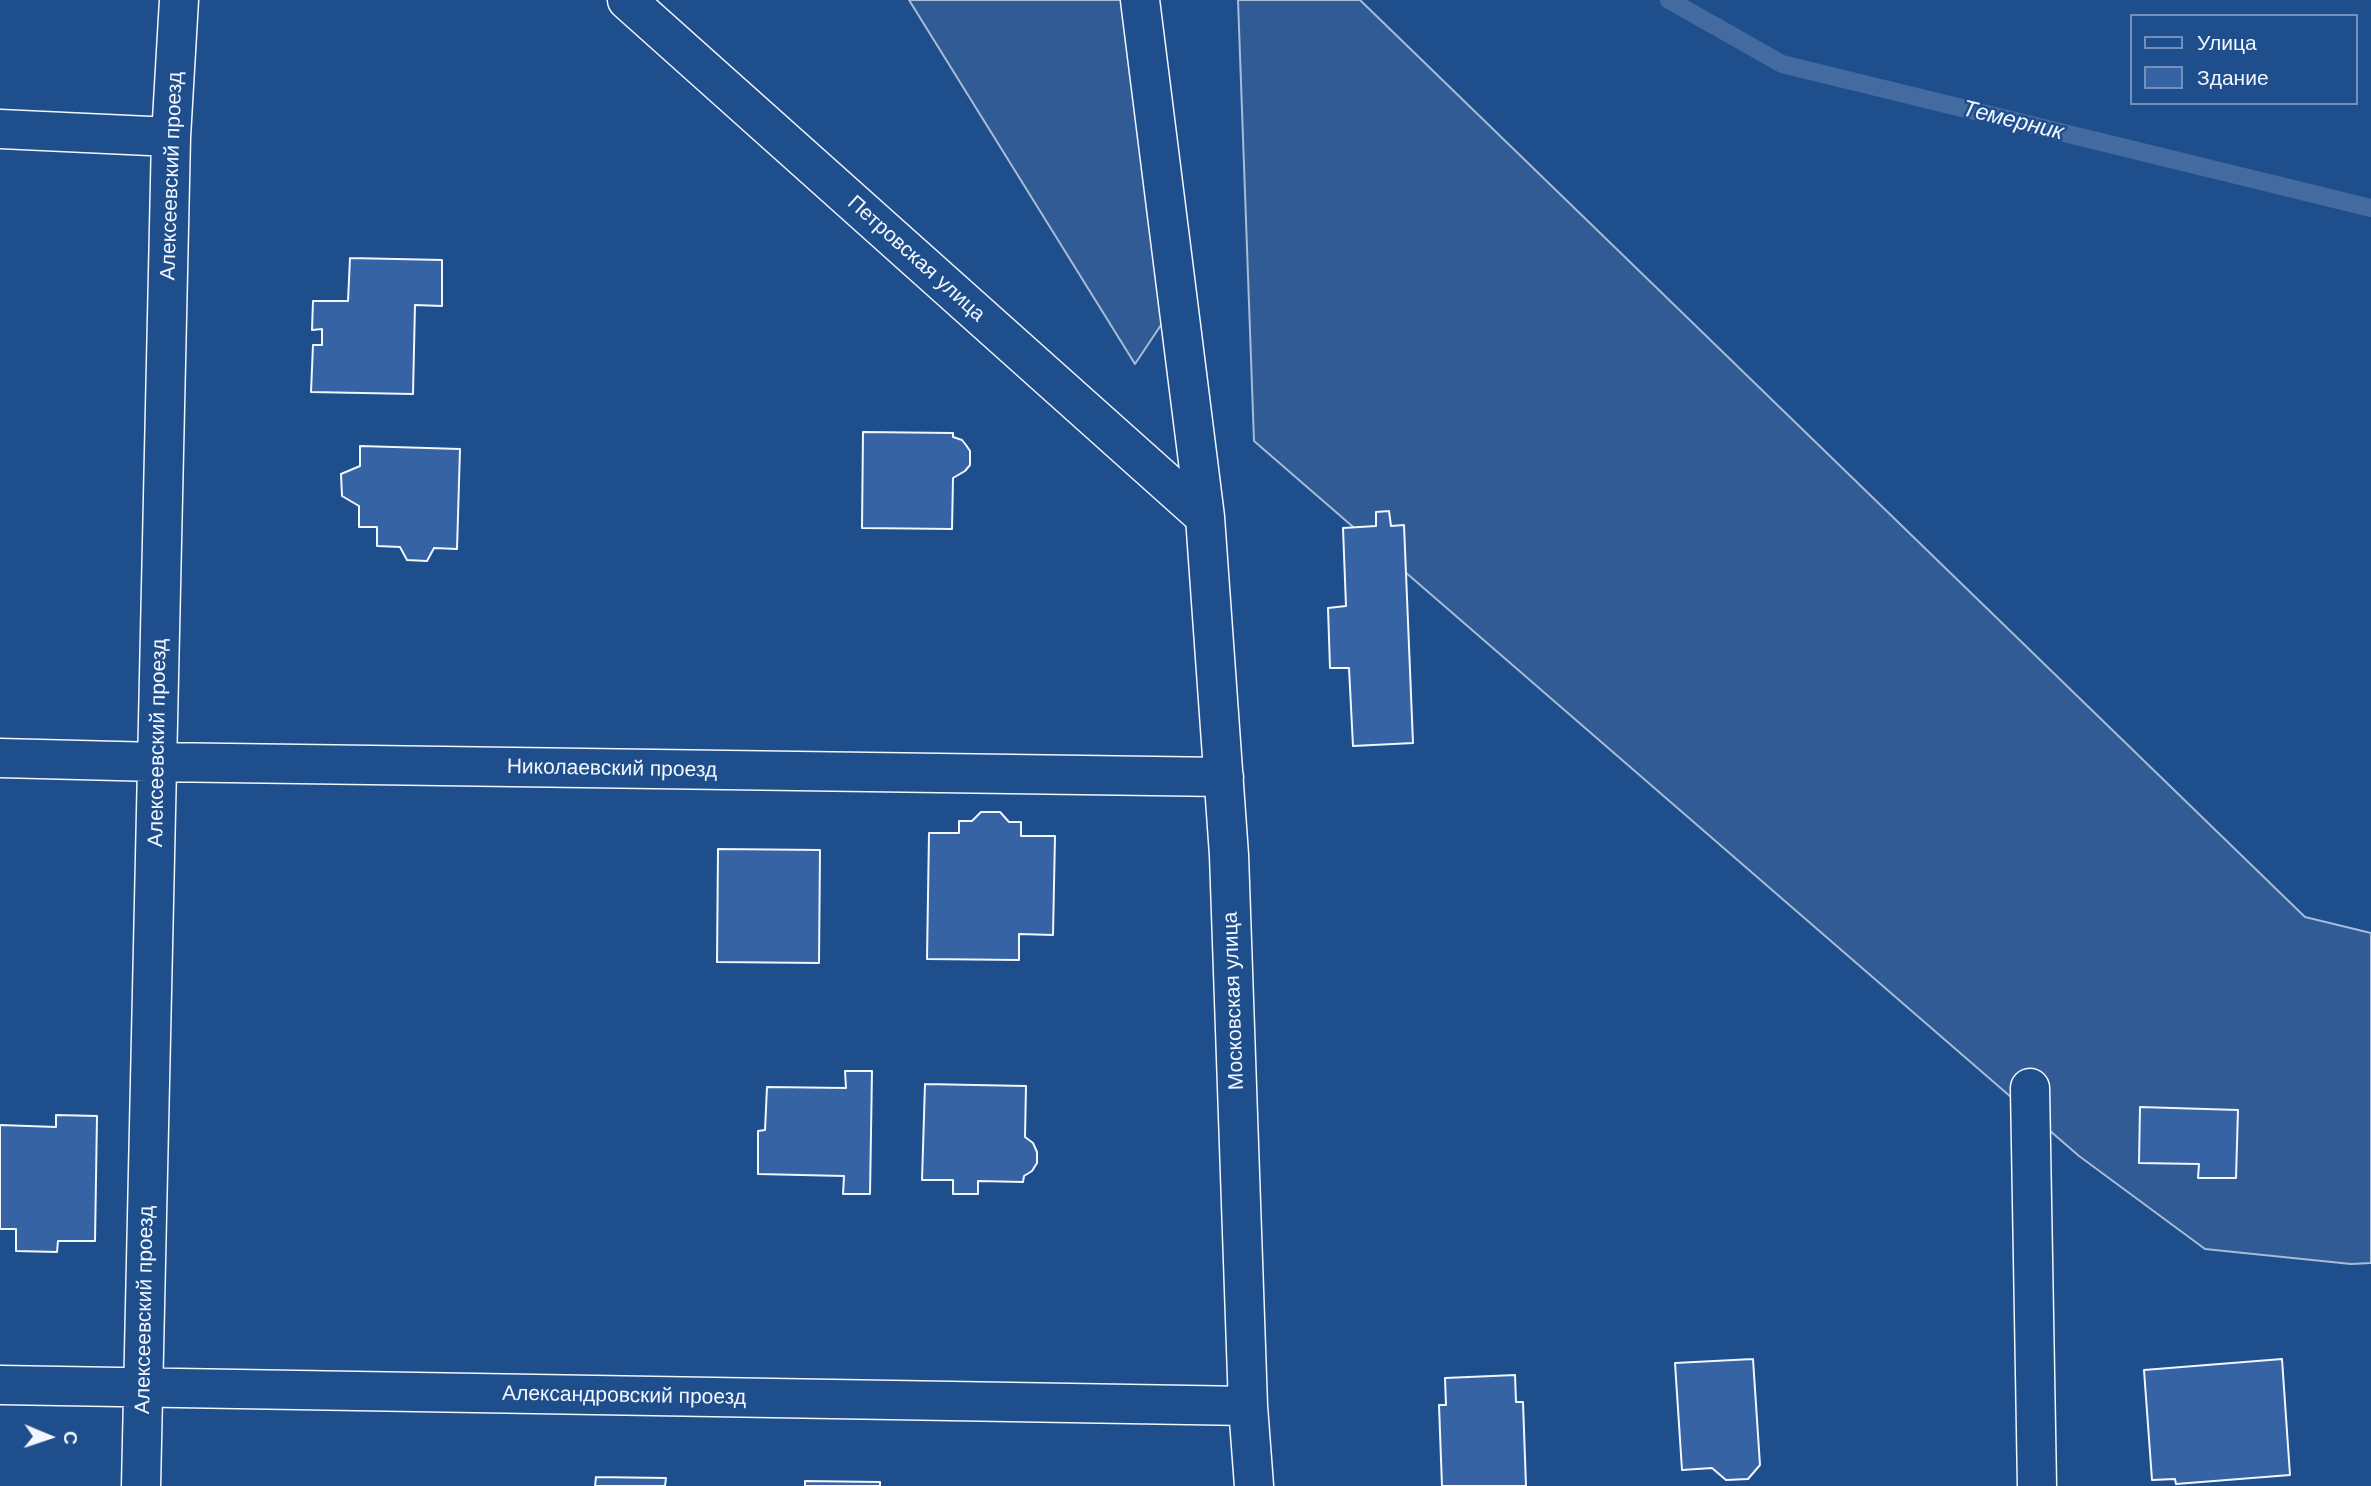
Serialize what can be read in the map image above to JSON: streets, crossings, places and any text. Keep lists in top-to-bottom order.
{
  "streets": {
    "street": [
      "Алексеевский проезд",
      "Петровская улица",
      "Николаевский проезд",
      "Московская улица",
      "Александровский проезд"
    ]
  },
  "crossings": [
    ["Алексеевский проезд", "Николаевский проезд"],
    ["Алексеевский проезд", "Александровский проезд"],
    ["Петровская улица", "Московская улица"],
    ["Николаевский проезд", "Московская улица"],
    ["Московская улица", "Александровский проезд"]
  ],
  "water": ["Темерник"],
  "legend": ["Улица", "Здание"],
  "north": "right"
}
